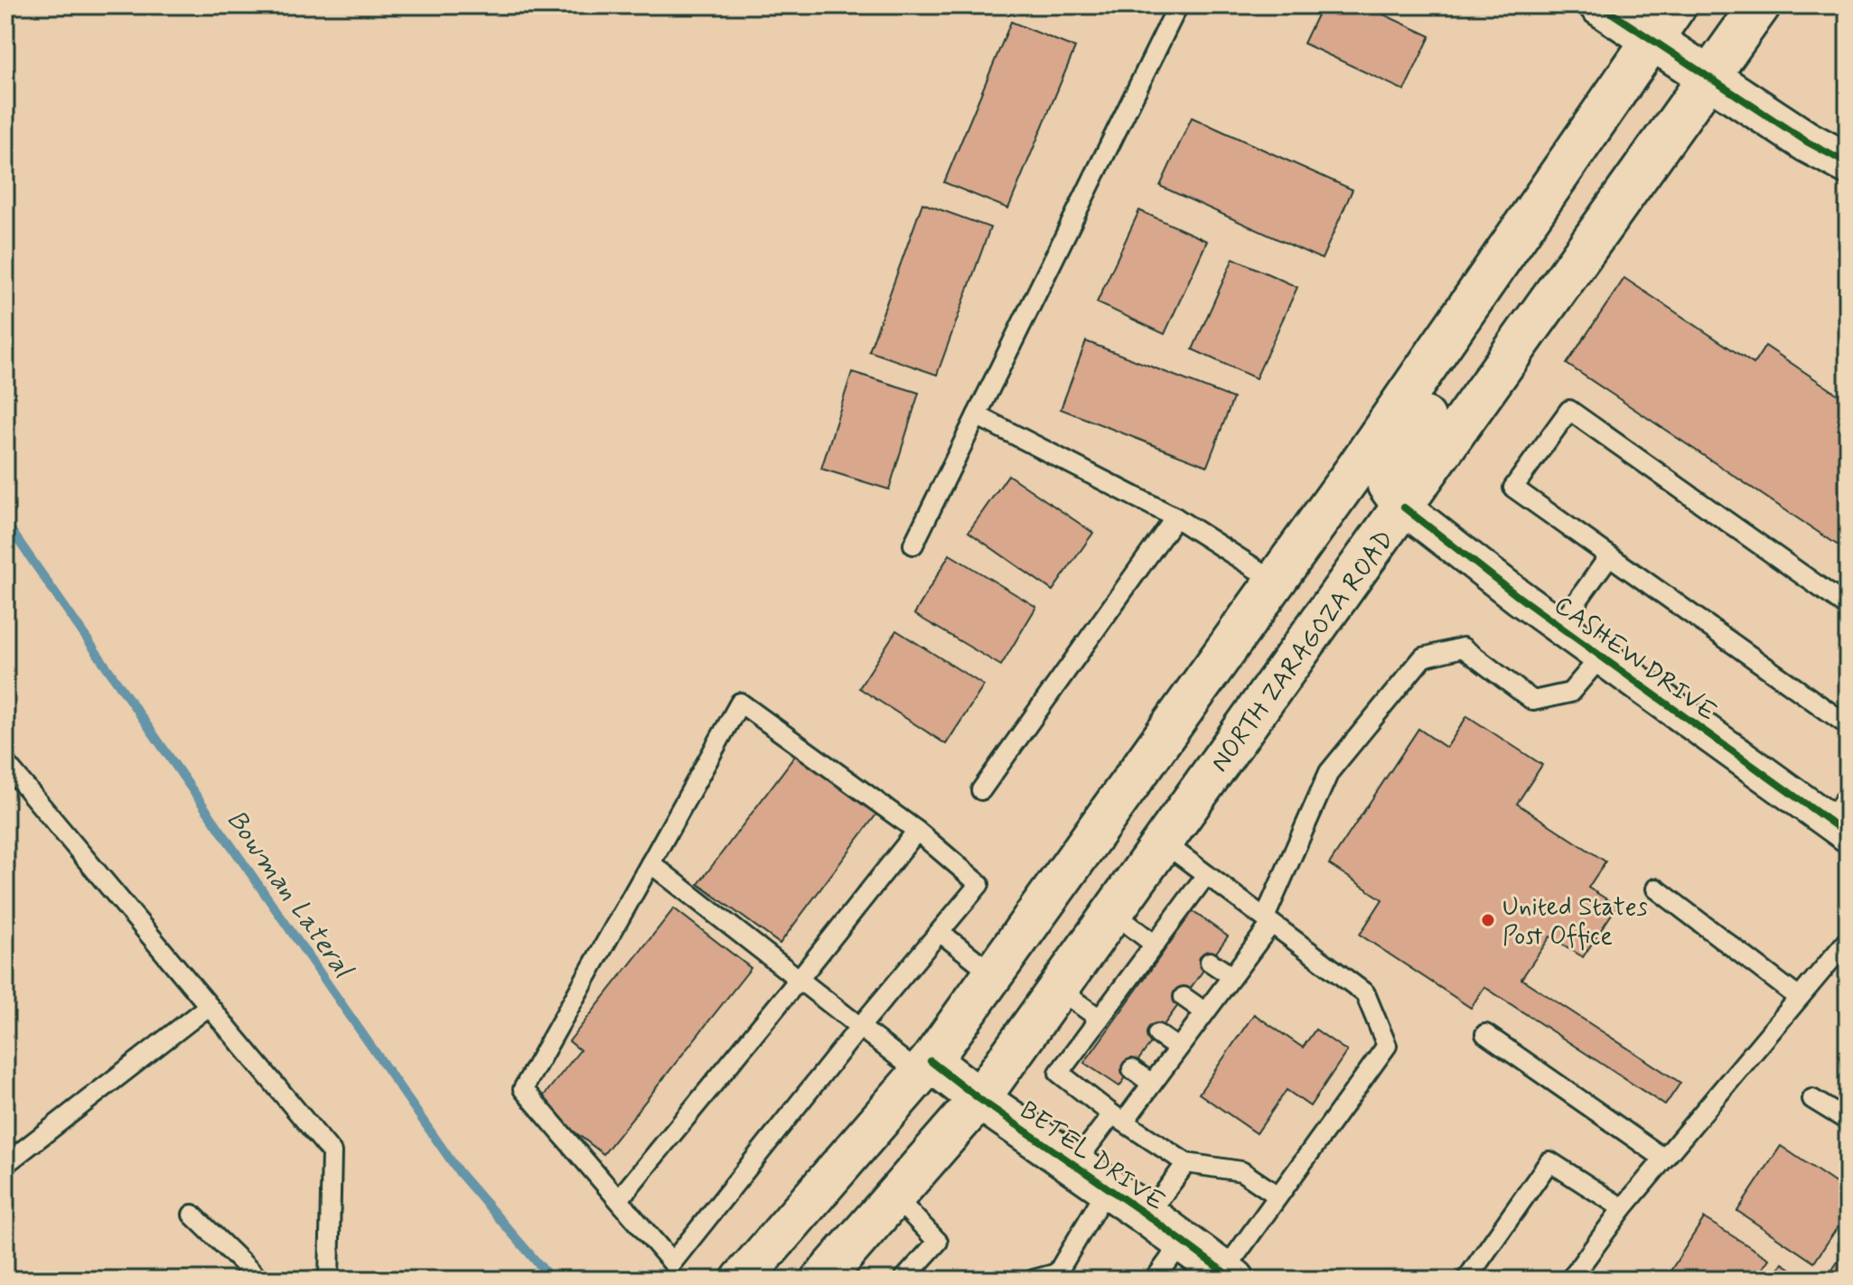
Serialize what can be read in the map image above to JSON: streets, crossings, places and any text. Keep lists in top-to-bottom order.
{
  "streets": {
    "main road": ["NORTH ZARAGOZA ROAD", "BETEL DRIVE"],
    "street": ["CASHEW DRIVE"]
  },
  "crossings": [
    ["NORTH ZARAGOZA ROAD", "CASHEW DRIVE"],
    ["NORTH ZARAGOZA ROAD", "BETEL DRIVE"]
  ],
  "water": ["Bowman Lateral"],
  "places": ["United States Post Office"]
}
